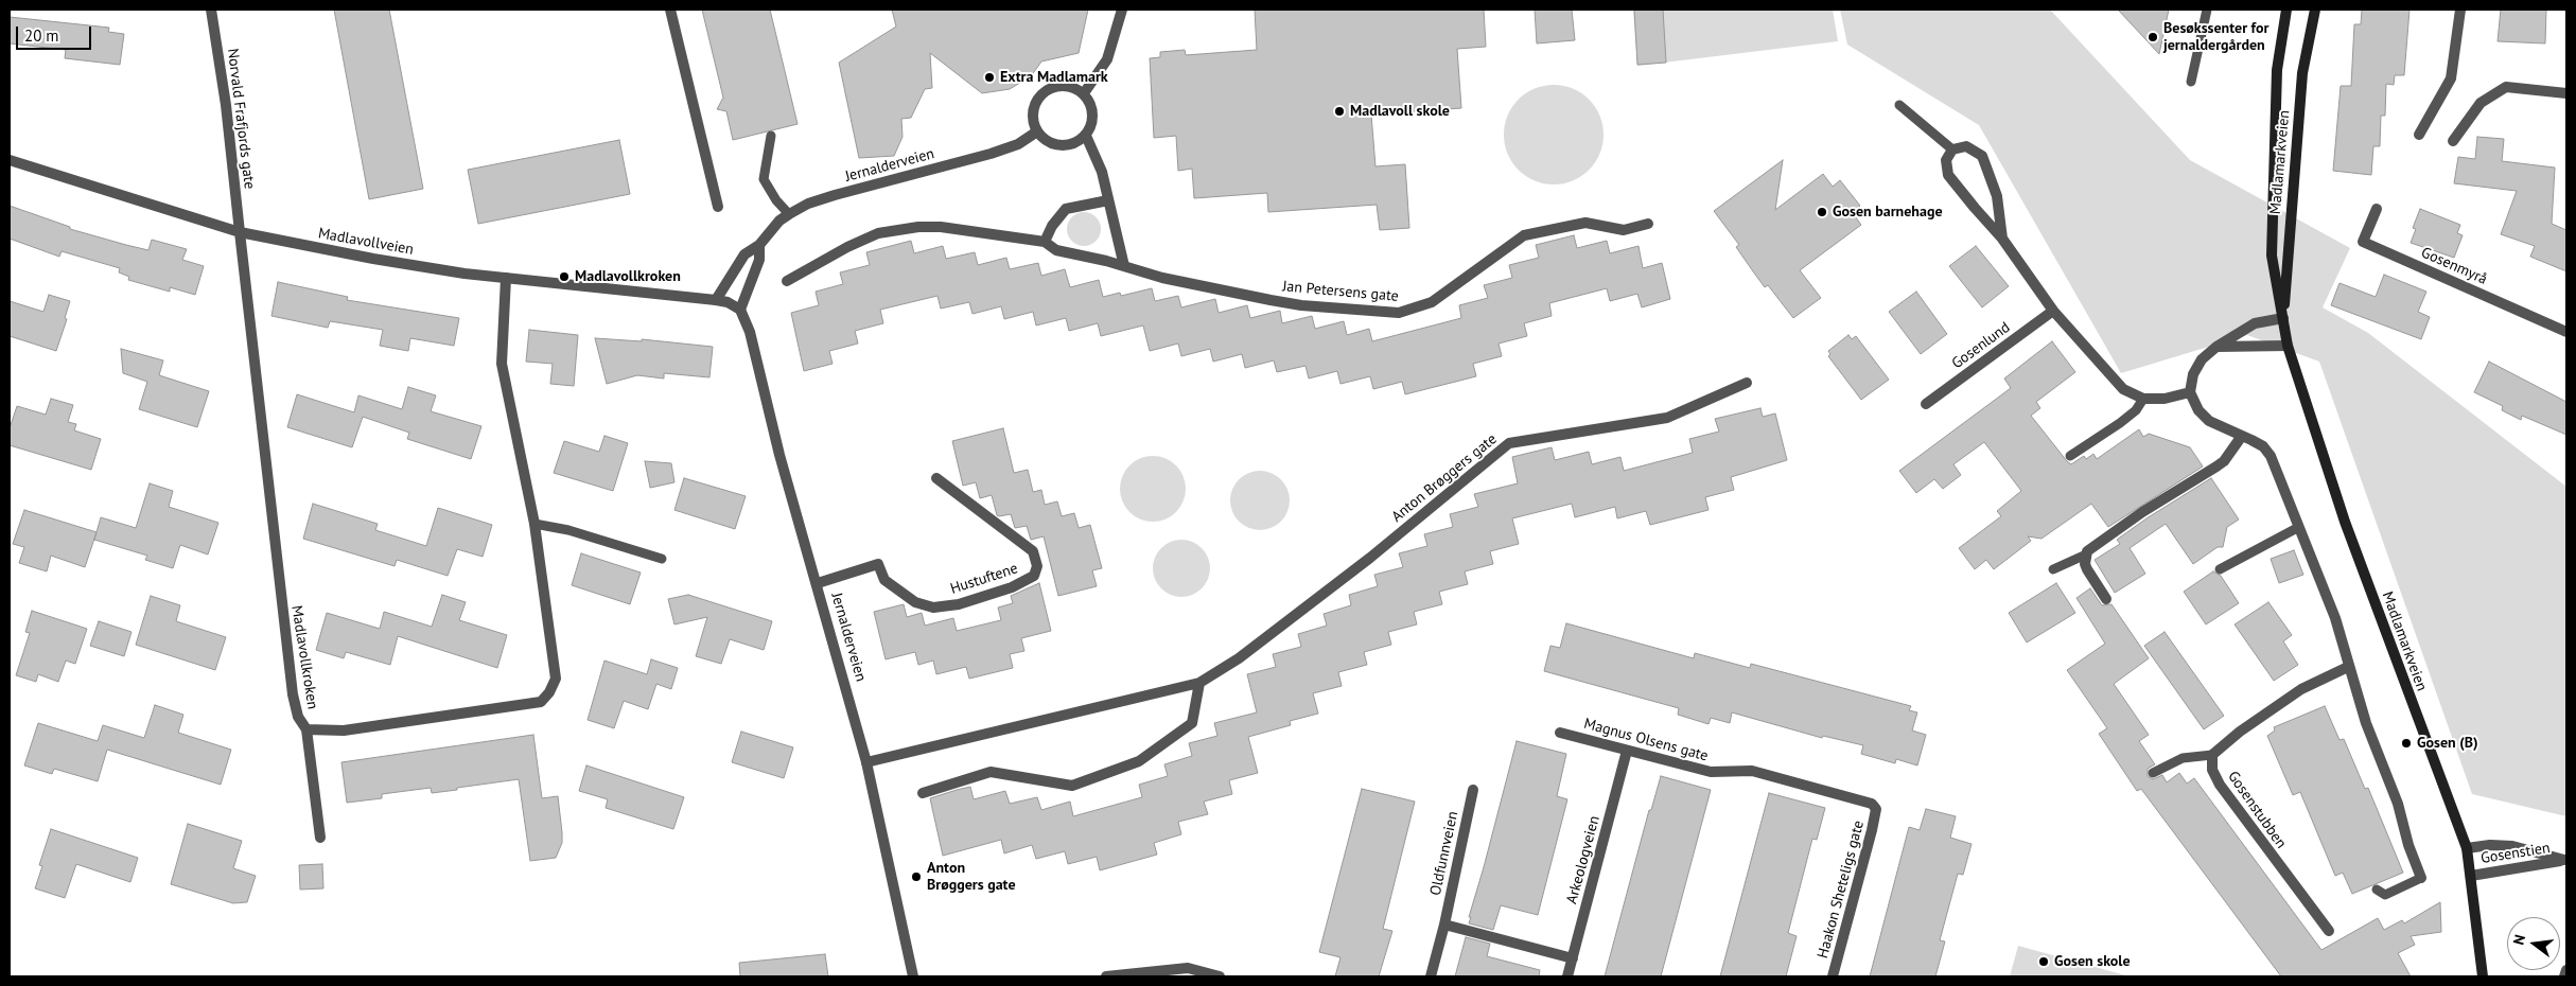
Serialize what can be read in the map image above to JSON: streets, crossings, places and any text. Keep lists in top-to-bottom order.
{
  "streets": {
    "main road": ["Madlamarkveien"],
    "street": [
      "Norvald Frafjords gate",
      "Jernalderveien",
      "Madlavollveien",
      "Gosenmyrå",
      "Jan Petersens gate",
      "Gosenlund",
      "Anton Brøggers gate",
      "Hustuftene",
      "Madlavollkroken",
      "Magnus Olsens gate",
      "Gosenstubben",
      "Oldfunnveien",
      "Gosenstien",
      "Arkeologveien",
      "Haakon Sheteligs gate"
    ]
  },
  "crossings": [
    ["Norvald Frafjords gate", "Madlavollveien"],
    ["Norvald Frafjords gate", "Madlavollkroken"],
    ["Madlamarkveien", "Gosenstien"],
    ["Jernalderveien", "Madlavollveien"],
    ["Jernalderveien", "Anton Brøggers gate"],
    ["Jernalderveien", "Hustuftene"],
    ["Madlavollveien", "Madlavollkroken"],
    ["Magnus Olsens gate", "Arkeologveien"],
    ["Magnus Olsens gate", "Haakon Sheteligs gate"]
  ],
  "places": [
    "Besøkssenter for jernaldergården",
    "Extra Madlamark",
    "Madlavoll skole",
    "Gosen barnehage",
    "Madlavollkroken",
    "Gosen (B)",
    "Anton Brøggers gate",
    "Gosen skole"
  ],
  "scale_bar": "20 m",
  "north": "left"
}
